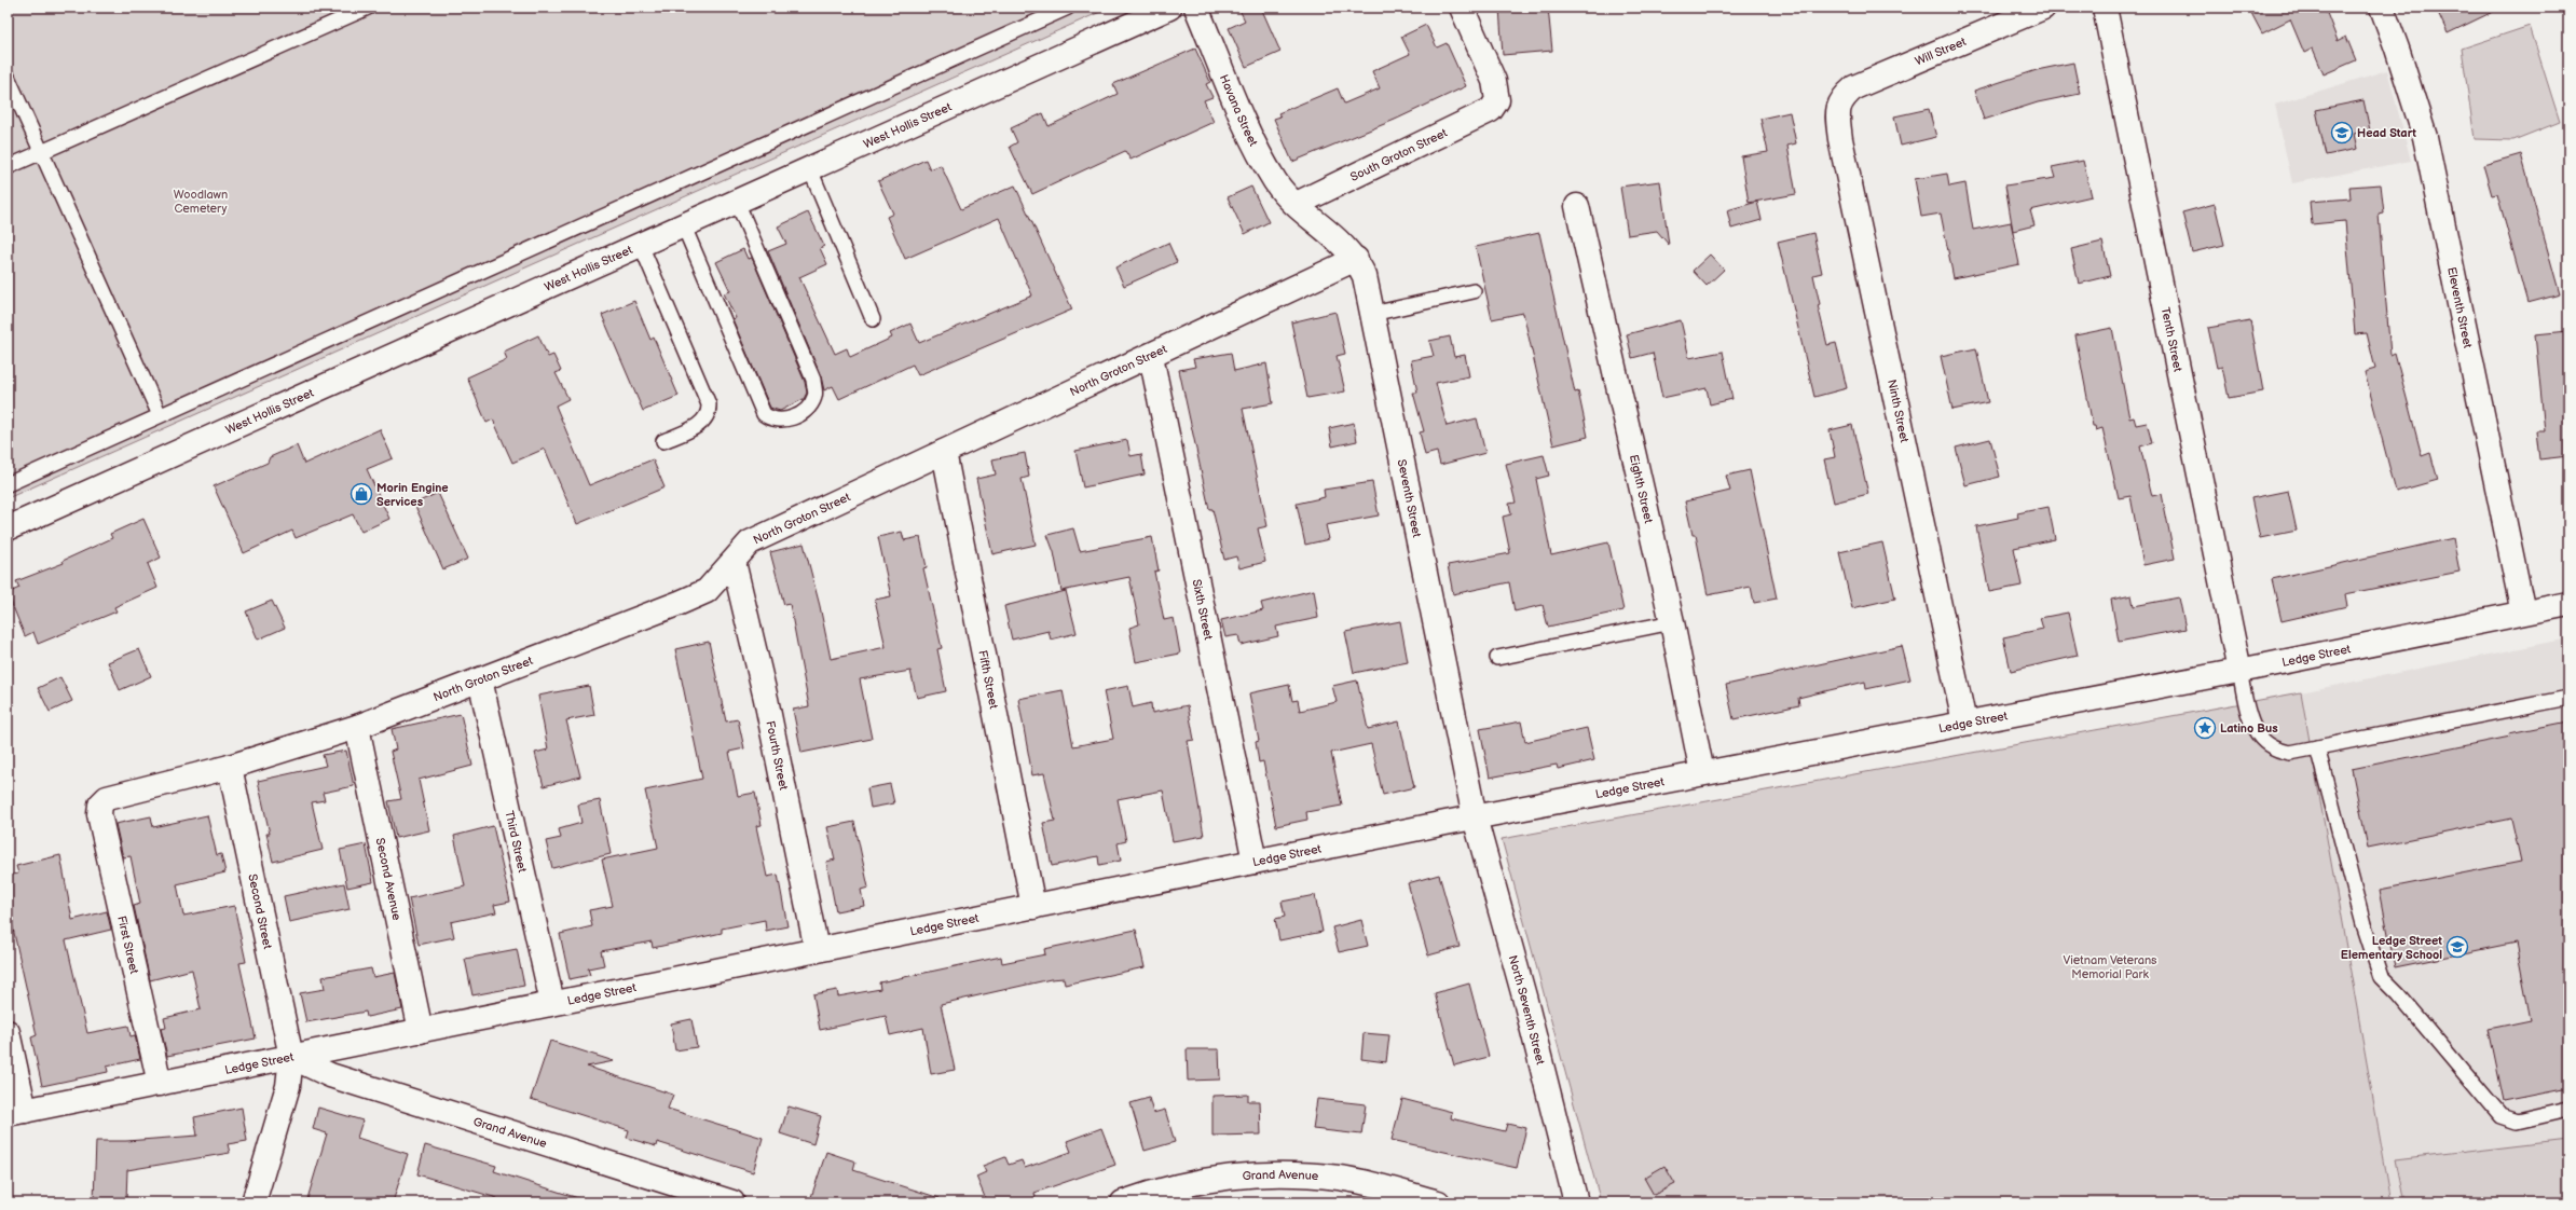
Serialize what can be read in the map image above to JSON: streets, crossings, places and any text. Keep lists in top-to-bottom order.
{
  "streets": {
    "street": [
      "Will Street",
      "Havana Street",
      "West Hollis Street",
      "South Groton Street",
      "Eleventh Street",
      "Tenth Street",
      "North Groton Street",
      "Ninth Street",
      "Eighth Street",
      "Seventh Street",
      "Sixth Street",
      "Ledge Street",
      "Fifth Street",
      "Fourth Street",
      "Third Street",
      "Second Avenue",
      "Second Street",
      "First Street",
      "North Seventh Street",
      "Grand Avenue"
    ]
  },
  "crossings": [
    ["Will Street", "Ninth Street"],
    ["Havana Street", "South Groton Street"],
    ["Havana Street", "Seventh Street"],
    ["South Groton Street", "Seventh Street"],
    ["Eleventh Street", "Ledge Street"],
    ["Tenth Street", "Ledge Street"],
    ["North Groton Street", "Seventh Street"],
    ["North Groton Street", "Sixth Street"],
    ["North Groton Street", "Fifth Street"],
    ["North Groton Street", "Fourth Street"],
    ["North Groton Street", "Third Street"],
    ["North Groton Street", "Second Avenue"],
    ["North Groton Street", "Second Street"],
    ["North Groton Street", "First Street"],
    ["Ninth Street", "Ledge Street"],
    ["Eighth Street", "Ledge Street"],
    ["Seventh Street", "Ledge Street"],
    ["Seventh Street", "North Seventh Street"],
    ["Sixth Street", "Ledge Street"],
    ["Ledge Street", "Fifth Street"],
    ["Ledge Street", "Fourth Street"],
    ["Ledge Street", "Third Street"],
    ["Ledge Street", "Second Avenue"],
    ["Ledge Street", "Second Street"],
    ["Ledge Street", "First Street"],
    ["Ledge Street", "North Seventh Street"],
    ["Ledge Street", "Grand Avenue"],
    ["Second Street", "Grand Avenue"]
  ],
  "parks": ["Woodlawn Cemetery", "Vietnam Veterans Memorial Park"],
  "places": {
    "school or university": ["Head Start", "Ledge Street Elementary School"],
    "shop": ["Morin Engine Services"],
    "place": ["Latino Bus"]
  }
}
